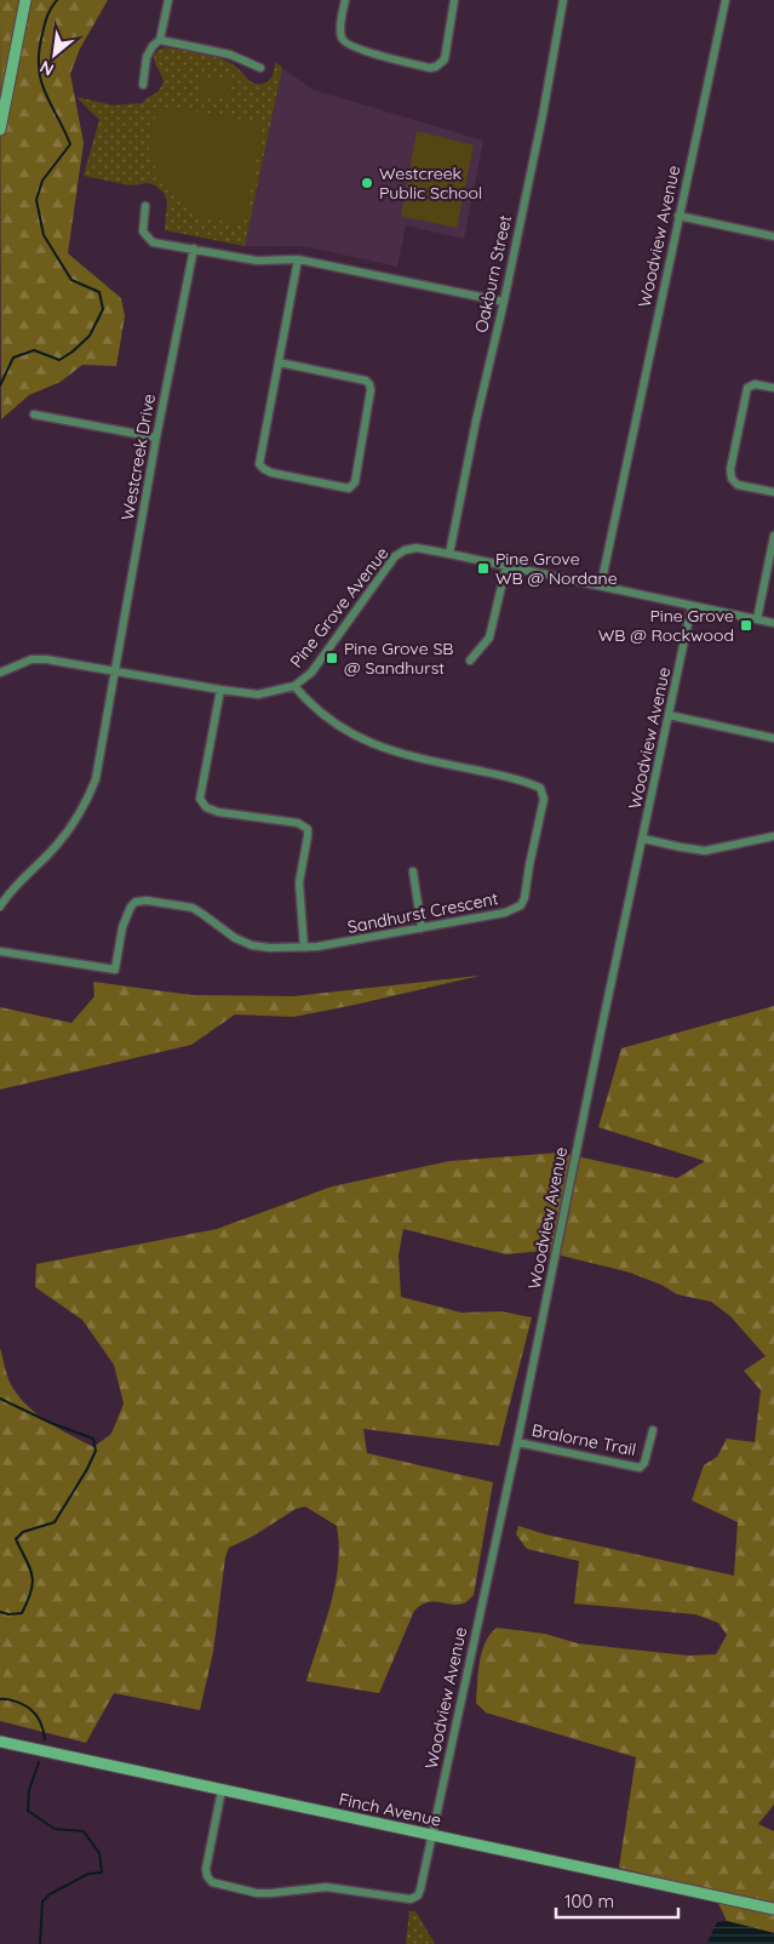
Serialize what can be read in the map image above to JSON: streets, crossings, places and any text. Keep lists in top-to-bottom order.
{
  "streets": {
    "street": [
      "Woodview Avenue",
      "Oakburn Street",
      "Westcreek Drive",
      "Pine Grove Avenue",
      "Sandhurst Crescent",
      "Bralorne Trail",
      "Finch Avenue"
    ]
  },
  "crossings": [
    ["Woodview Avenue", "Pine Grove Avenue"],
    ["Woodview Avenue", "Bralorne Trail"],
    ["Woodview Avenue", "Finch Avenue"],
    ["Oakburn Street", "Pine Grove Avenue"],
    ["Westcreek Drive", "Pine Grove Avenue"],
    ["Pine Grove Avenue", "Sandhurst Crescent"]
  ],
  "places": {
    "other": ["Westcreek Public School"],
    "transit": ["Pine Grove WB @ Nordane", "Pine Grove WB @ Rockwood", "Pine Grove SB @ Sandhurst"]
  },
  "scale_bar": "100 m",
  "north": "bottom left"
}
